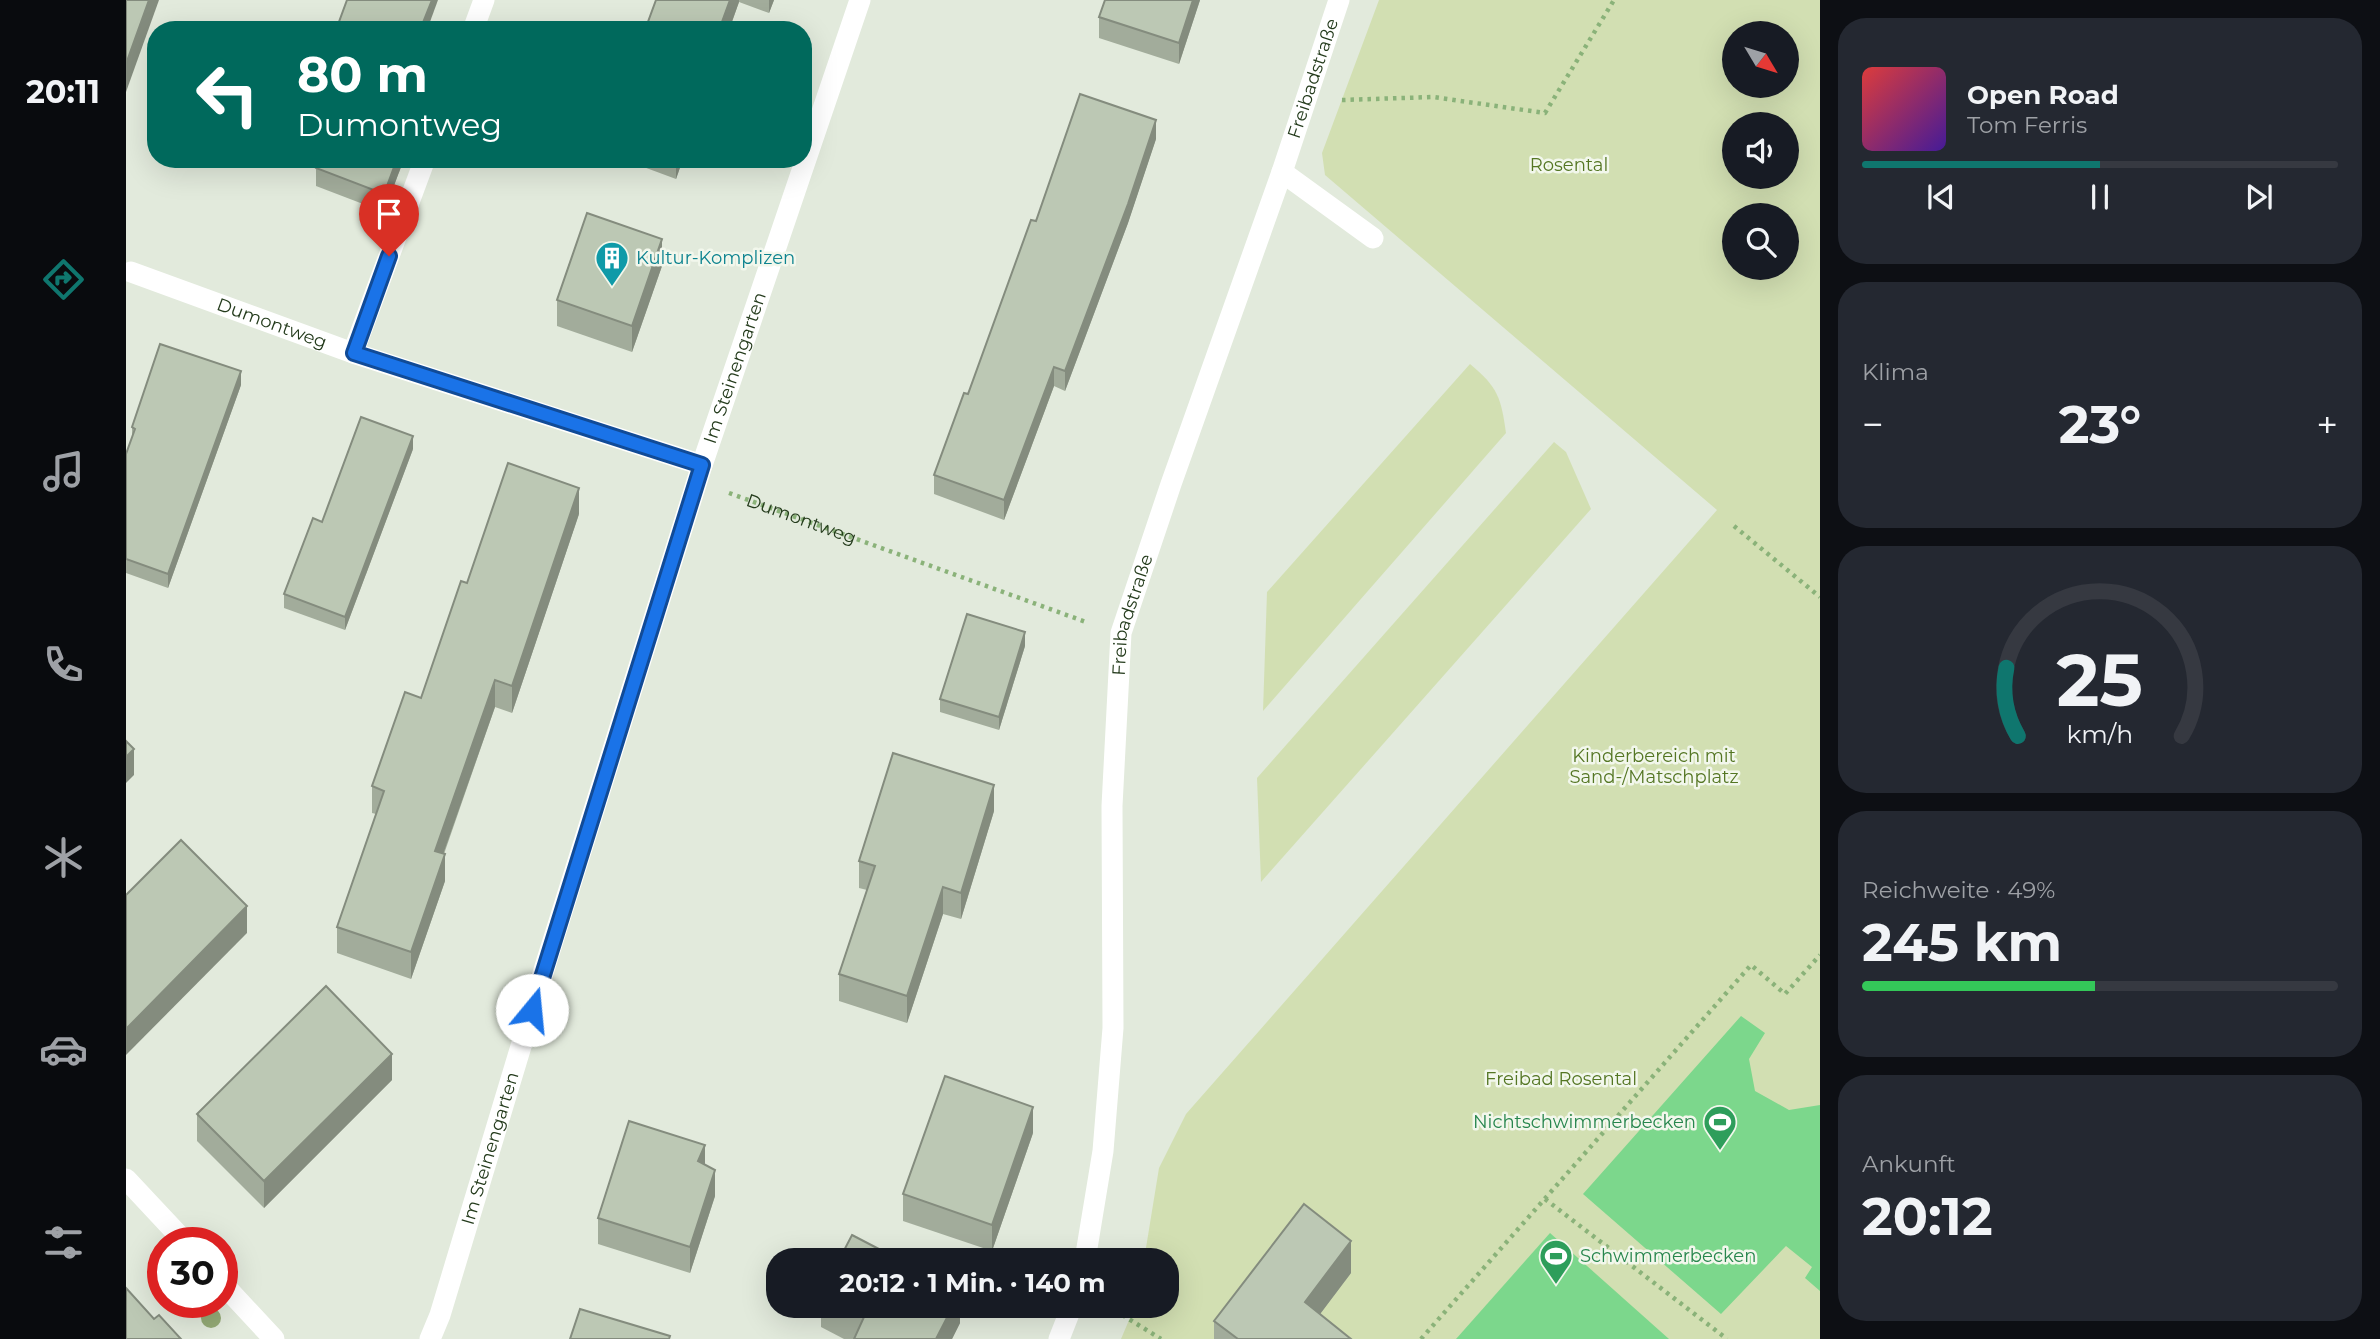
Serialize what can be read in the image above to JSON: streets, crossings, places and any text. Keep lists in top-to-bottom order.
{
  "streets": {
    "street": ["Freibadstraße", "Dumontweg", "Im Steinengarten"]
  },
  "crossings": [
    ["Freibadstraße", "Dumontweg"],
    ["Dumontweg", "Im Steinengarten"]
  ],
  "parks": ["Rosental", "Kinderbereich mit Sand-/Matschplatz", "Freibad Rosental"],
  "places": {
    "building": ["Kultur-Komplizen"],
    "sports": ["Nichtschwimmerbecken", "Schwimmerbecken"]
  },
  "north": "bottom right",
  "page": {
    "tabs": "20:11",
    "turn": ["80 m", "Dumontweg"],
    "song": ["Open Road", "Tom Ferris"],
    "tile": [
      "Klima",
      ["Reichweite · 49%", "245 km"],
      ["Ankunft", "20:12"]
    ],
    "heat": ["−", "23°", "+"],
    "limit": "30",
    "trip": "20:12 · 1 Min. · 140 m",
    "gauge": ["25", "km/h"]
  }
}
